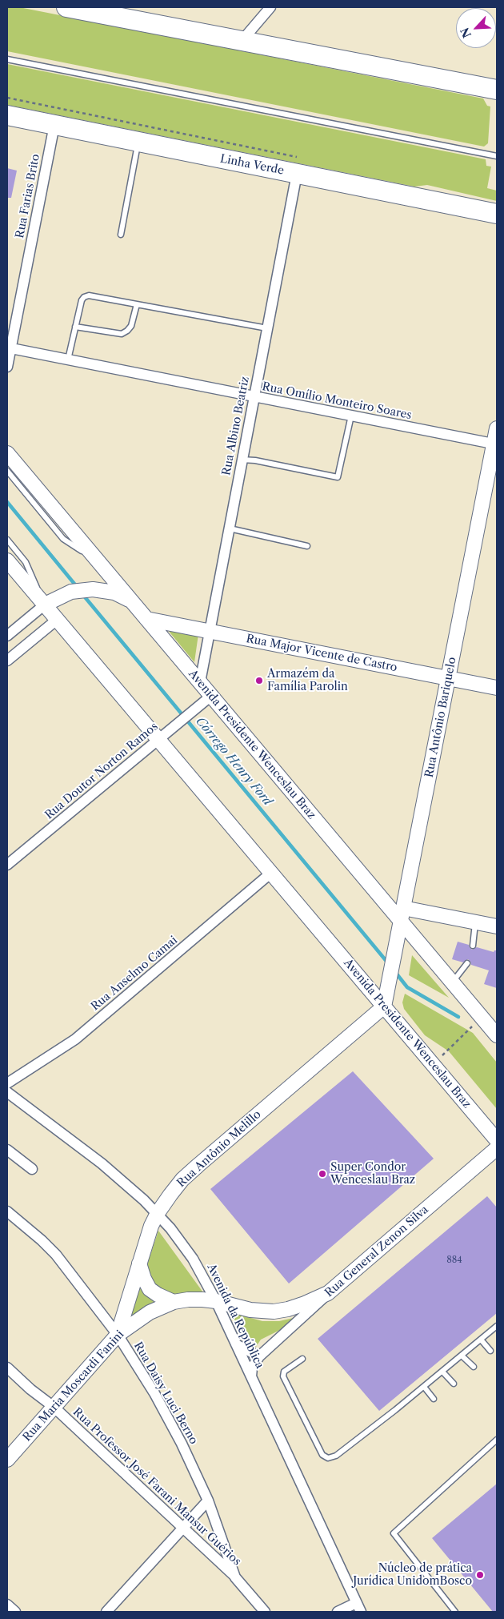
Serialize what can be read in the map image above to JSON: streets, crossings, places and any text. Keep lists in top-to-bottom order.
{
  "streets": {
    "highway": ["Linha Verde"],
    "main road": [
      "Rua Major Vicente de Castro",
      "Rua Antônio Bariquelo",
      "Avenida Presidente Wenceslau Braz",
      "Rua Antônio Melillo",
      "Rua General Zenon Silva",
      "Rua Maria Moscardi Fanini"
    ],
    "street": [
      "Rua Farias Brito",
      "Rua Omílio Monteiro Soares",
      "Rua Albino Beatriz",
      "Rua Doutor Norton Ramos",
      "Rua Anselmo Camai",
      "Avenida da República",
      "Rua Daisy Luci Berno",
      "Rua Professor José Farani Mansur Guérios"
    ]
  },
  "crossings": [
    ["Linha Verde", "Rua Farias Brito"],
    ["Linha Verde", "Rua Albino Beatriz"],
    ["Rua Farias Brito", "Rua Omílio Monteiro Soares"],
    ["Rua Omílio Monteiro Soares", "Rua Albino Beatriz"],
    ["Rua Omílio Monteiro Soares", "Rua Antônio Bariquelo"],
    ["Rua Albino Beatriz", "Rua Major Vicente de Castro"],
    ["Rua Albino Beatriz", "Avenida Presidente Wenceslau Braz"],
    ["Rua Major Vicente de Castro", "Rua Antônio Bariquelo"],
    ["Rua Major Vicente de Castro", "Avenida Presidente Wenceslau Braz"],
    ["Rua Antônio Bariquelo", "Avenida Presidente Wenceslau Braz"],
    ["Rua Antônio Bariquelo", "Rua Antônio Melillo"],
    ["Avenida Presidente Wenceslau Braz", "Rua Doutor Norton Ramos"],
    ["Avenida Presidente Wenceslau Braz", "Rua Anselmo Camai"],
    ["Avenida Presidente Wenceslau Braz", "Rua Antônio Melillo"],
    ["Rua Antônio Melillo", "Avenida da República"],
    ["Rua Antônio Melillo", "Rua Maria Moscardi Fanini"],
    ["Rua Antônio Melillo", "Rua Daisy Luci Berno"],
    ["Rua General Zenon Silva", "Avenida da República"],
    ["Rua General Zenon Silva", "Rua Maria Moscardi Fanini"],
    ["Avenida da República", "Rua Maria Moscardi Fanini"],
    ["Rua Maria Moscardi Fanini", "Rua Daisy Luci Berno"],
    ["Rua Maria Moscardi Fanini", "Rua Professor José Farani Mansur Guérios"],
    ["Rua Daisy Luci Berno", "Rua Professor José Farani Mansur Guérios"]
  ],
  "water": ["Córrego Henry Ford"],
  "places": ["Armazém da Família Parolin", "Super Condor Wenceslau Braz", "Núcleo de prática Jurídica UnidomBosco"],
  "house_numbers": ["884"],
  "north": "bottom left"
}
